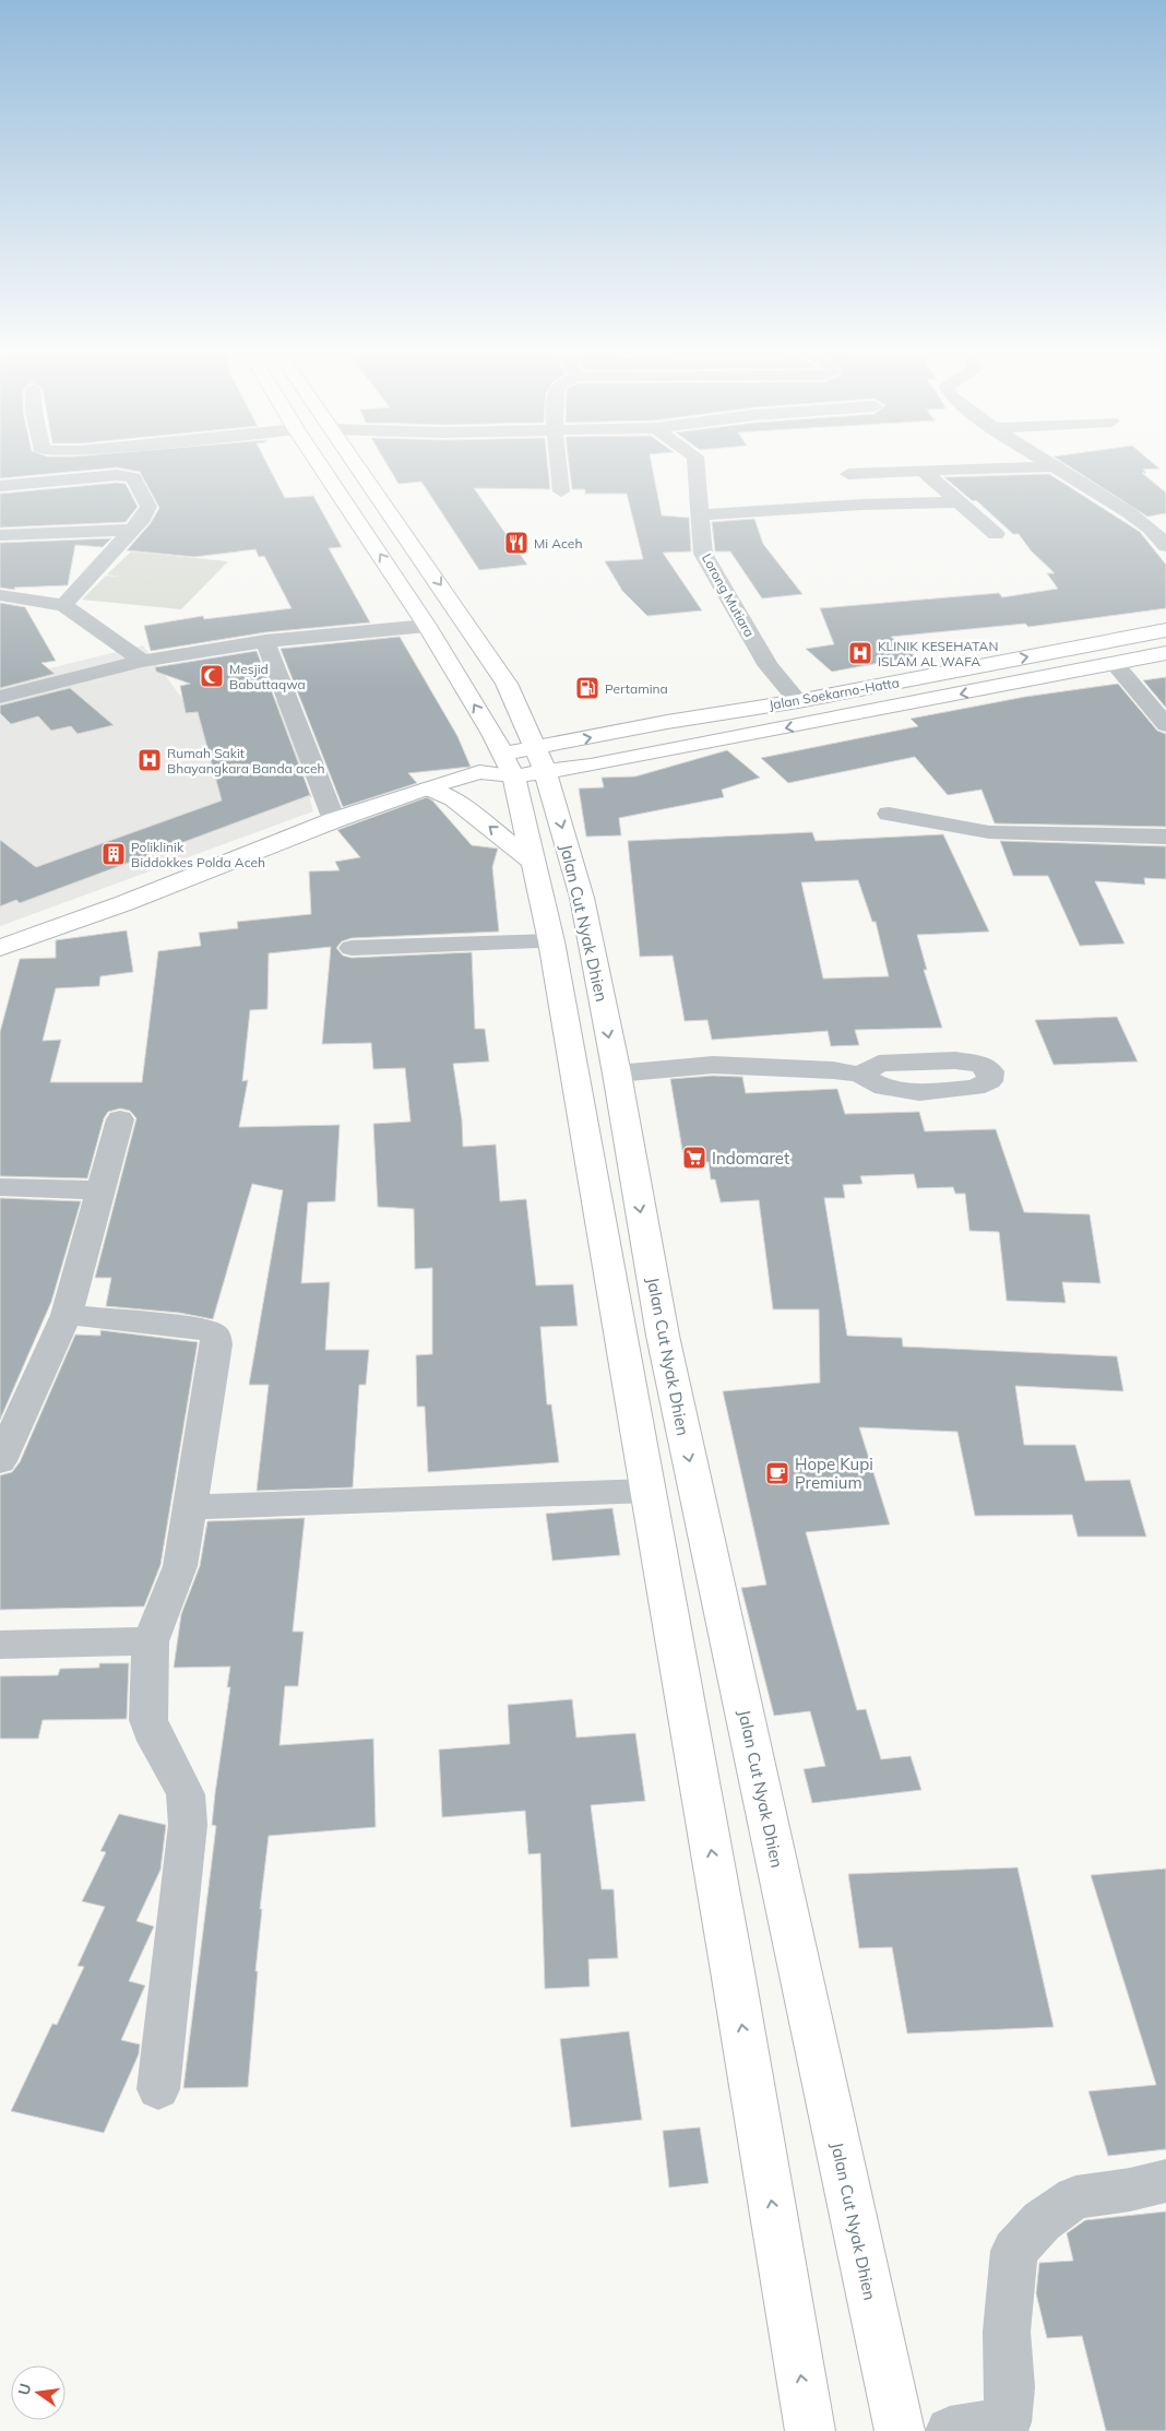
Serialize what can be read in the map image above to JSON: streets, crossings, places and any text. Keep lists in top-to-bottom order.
{
  "streets": {
    "main road": ["Jalan Soekarno-Hatta", "Jalan Cut Nyak Dhien"],
    "street": ["Lorong Mutiara"]
  },
  "crossings": [
    ["Lorong Mutiara", "Jalan Soekarno-Hatta"],
    ["Jalan Soekarno-Hatta", "Jalan Cut Nyak Dhien"]
  ],
  "places": {
    "restaurant": ["Mi Aceh"],
    "hospital": ["KLINIK KESEHATAN ISLAM AL WAFA", "Rumah Sakit Bhayangkara Banda aceh"],
    "mosque": ["Mesjid Babuttaqwa"],
    "fuel station": ["Pertamina"],
    "building": ["Poliklinik Biddokkes Polda Aceh"],
    "supermarket": ["Indomaret"],
    "cafe": ["Hope Kupi Premium"]
  },
  "north": "left"
}
